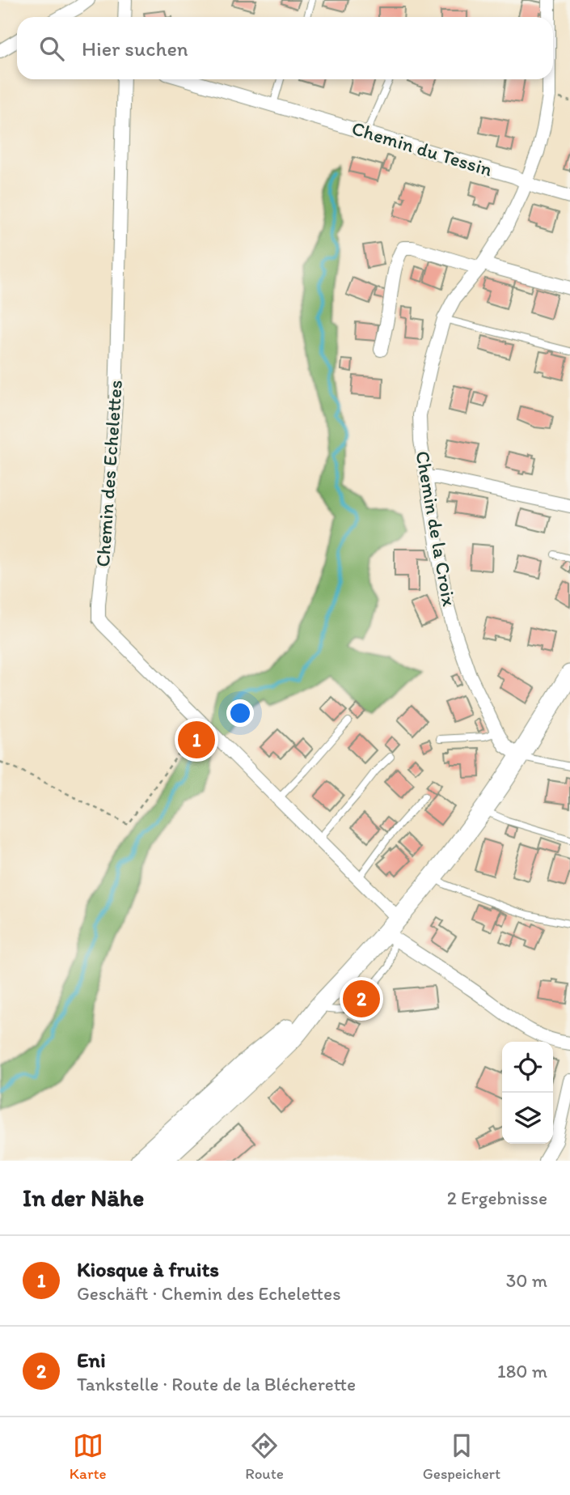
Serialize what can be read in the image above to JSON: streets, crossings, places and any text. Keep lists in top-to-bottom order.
{
  "streets": {
    "street": ["Chemin du Tessin", "Chemin des Echelettes", "Chemin de la Croix"]
  },
  "crossings": [
    ["Chemin du Tessin", "Chemin de la Croix"]
  ],
  "page": {
    "search": "Hier suchen",
    "pins": ["1", "2"],
    "heading": ["In der Nähe", "2 Ergebnisse"],
    "list": [
      {
        "mark": "1",
        "name": "Kiosque à fruits",
        "note": "Geschäft · Chemin des Echelettes",
        "value": "30 m"
      },
      {
        "mark": "2",
        "name": "Eni",
        "note": "Tankstelle · Route de la Blécherette",
        "value": "180 m"
      }
    ],
    "nav": ["Karte", "Route", "Gespeichert"]
  }
}
